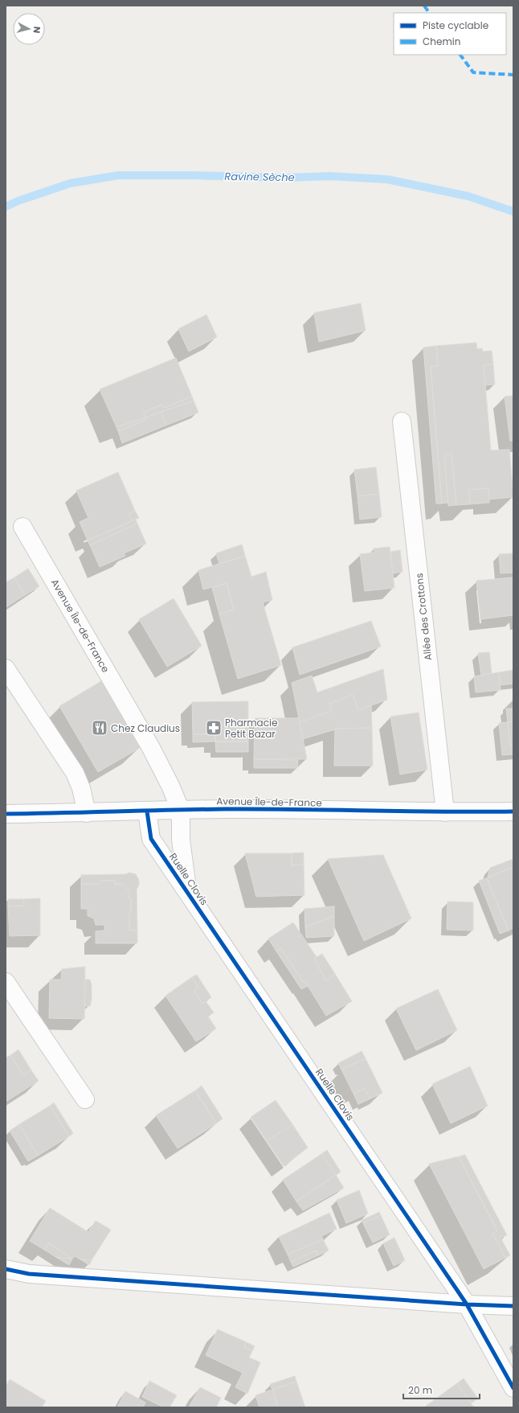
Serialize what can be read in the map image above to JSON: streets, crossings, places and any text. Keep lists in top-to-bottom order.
{
  "streets": {
    "street": ["Allée des Crottons", "Avenue Île-de-France", "Ruelle Clovis"]
  },
  "crossings": [
    ["Allée des Crottons", "Avenue Île-de-France"],
    ["Avenue Île-de-France", "Ruelle Clovis"]
  ],
  "water": ["Ravine Sèche"],
  "places": {
    "restaurant": ["Chez Claudius"],
    "pharmacy": ["Pharmacie Petit Bazar"]
  },
  "legend": ["Piste cyclable", "Chemin"],
  "scale_bar": "20 m",
  "north": "right"
}
